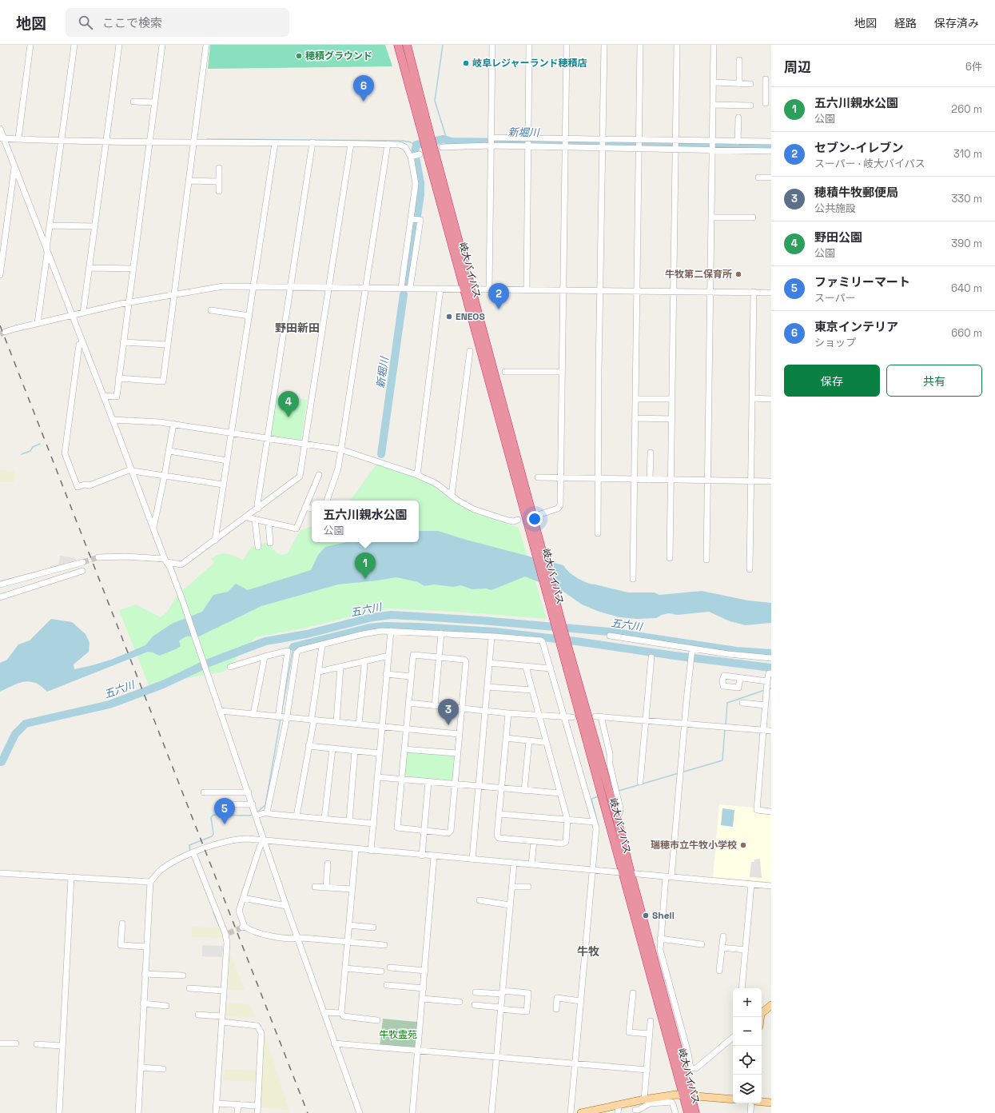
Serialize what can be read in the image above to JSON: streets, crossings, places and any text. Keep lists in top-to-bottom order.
{
  "streets": {
    "highway": ["岐大バイパス"]
  },
  "districts": ["野田新田", "牛牧"],
  "water": ["新堀川", "五六川"],
  "parks": ["牛牧霊苑"],
  "places": [
    "穂積グラウンド",
    "岐阜レジャーランド穂積店",
    "牛牧第二保育所",
    "ENEOS",
    "瑞穂市立牛牧小学校",
    "Shell"
  ],
  "page": {
    "header": "地図",
    "search": "ここで検索",
    "nav": ["地図", "経路", "保存済み"],
    "heading": ["周辺", "6件"],
    "pins": [
      "6",
      "2",
      "4",
      "1",
      "3",
      "5"
    ],
    "list": [
      {
        "mark": "1",
        "name": "五六川親水公園",
        "note": "公園",
        "value": "260 m"
      },
      {
        "mark": "2",
        "name": "セブン-イレブン",
        "note": "スーパー · 岐大バイパス",
        "value": "310 m"
      },
      {
        "mark": "3",
        "name": "穂積牛牧郵便局",
        "note": "公共施設",
        "value": "330 m"
      },
      {
        "mark": "4",
        "name": "野田公園",
        "note": "公園",
        "value": "390 m"
      },
      {
        "mark": "5",
        "name": "ファミリーマート",
        "note": "スーパー",
        "value": "640 m"
      },
      {
        "mark": "6",
        "name": "東京インテリア",
        "note": "ショップ",
        "value": "660 m"
      }
    ],
    "buttons": ["保存", "共有"],
    "popup": ["五六川親水公園", "公園"],
    "map_buttons": ["+", "−"]
  }
}
